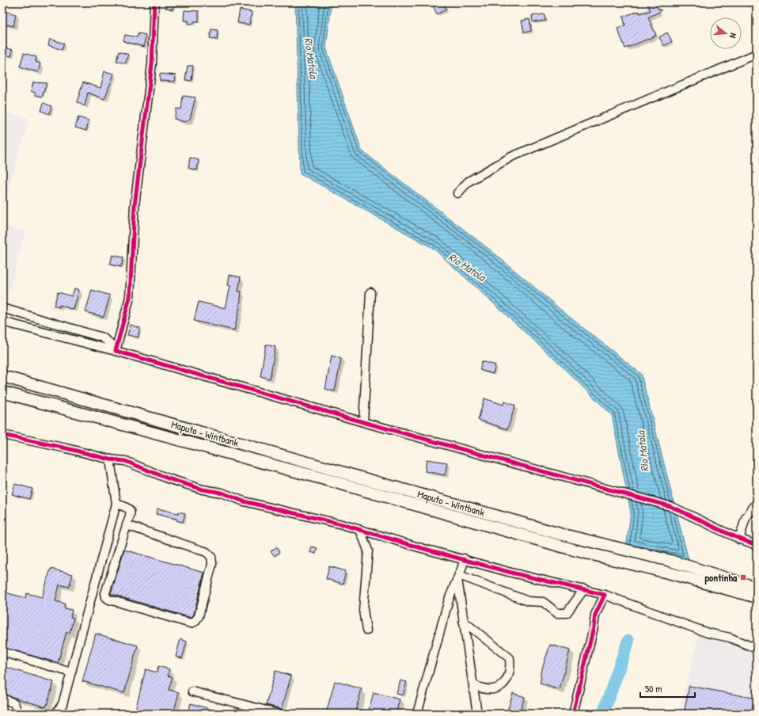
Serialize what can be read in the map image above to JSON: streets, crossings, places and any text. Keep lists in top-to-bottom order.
{
  "streets": {
    "highway": ["Maputo - Wintbank"]
  },
  "water": ["Rio Matola"],
  "places": {
    "transit": ["pontinha"]
  },
  "scale_bar": "50 m",
  "north": "right"
}
